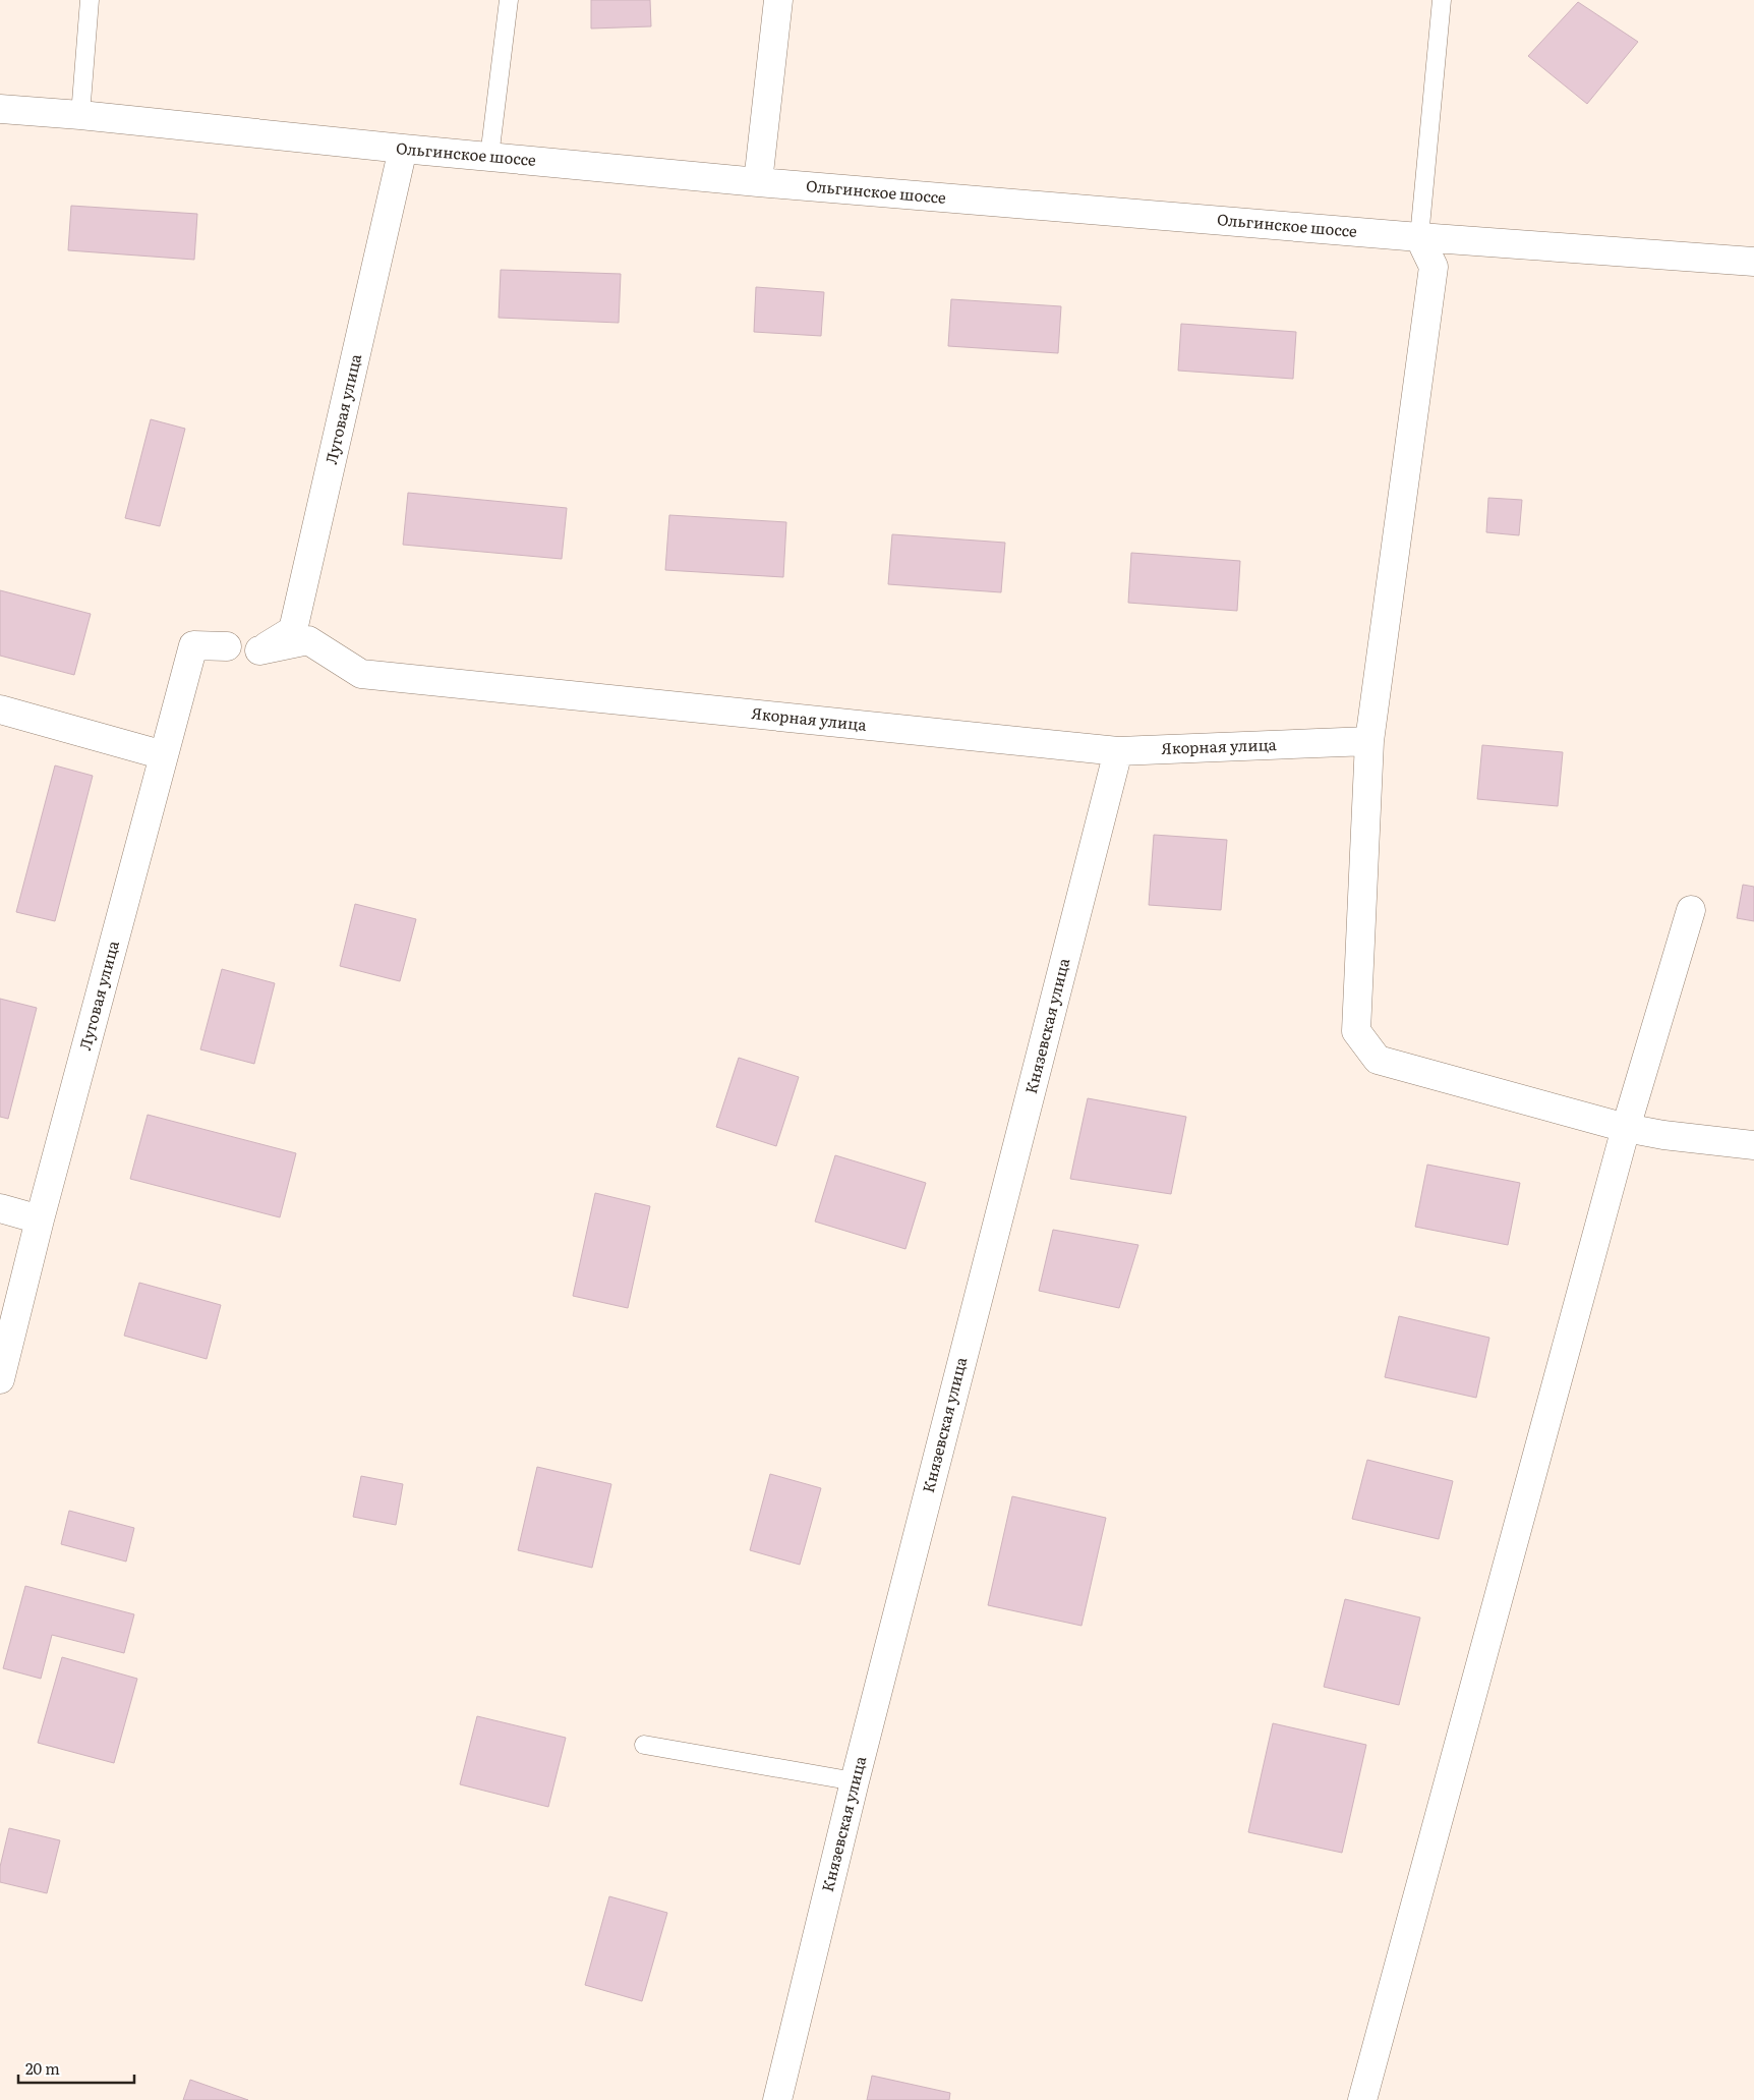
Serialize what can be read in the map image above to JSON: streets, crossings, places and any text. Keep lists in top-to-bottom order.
{
  "streets": {
    "street": [
      "Ольгинское шоссе",
      "Луговая улица",
      "Якорная улица",
      "Князевская улица"
    ]
  },
  "crossings": [
    ["Ольгинское шоссе", "Луговая улица"],
    ["Луговая улица", "Якорная улица"],
    ["Якорная улица", "Князевская улица"]
  ],
  "scale_bar": "20 m"
}
